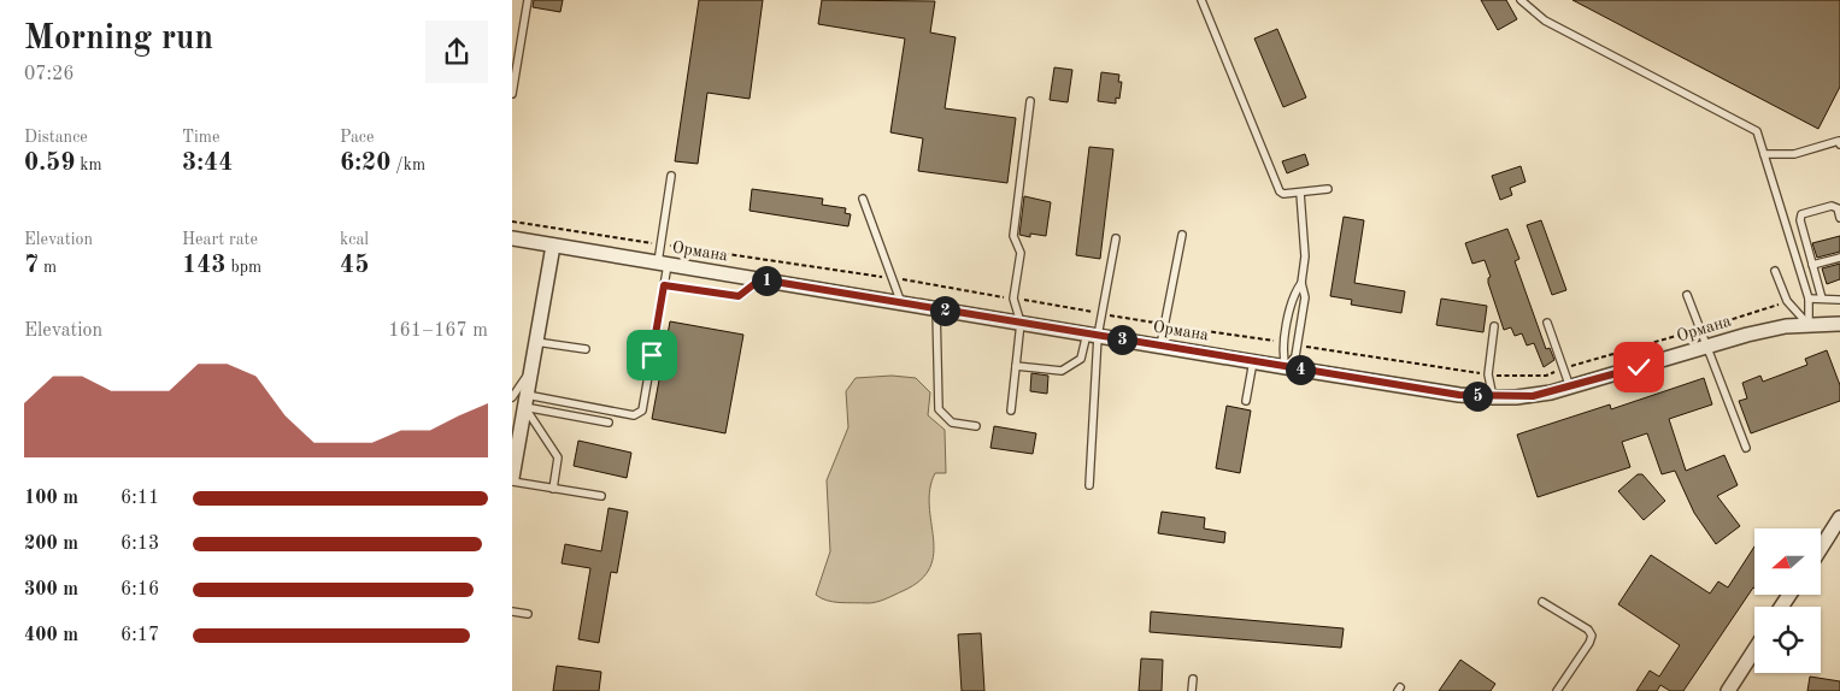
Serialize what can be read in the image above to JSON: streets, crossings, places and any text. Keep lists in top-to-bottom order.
{
  "streets": {
    "street": ["Ормана"]
  },
  "north": "left",
  "page": {
    "heading": ["Morning run", "07:26"],
    "stats": [
      ["Distance", "0.59 km"],
      ["Time", "3:44"],
      ["Pace", "6:20 /km"],
      ["Elevation", "7 m"],
      ["Heart rate", "143 bpm"],
      ["kcal", "45"]
    ],
    "pins": [
      "1",
      "2",
      "3",
      "4",
      "5"
    ],
    "chart": ["Elevation", "161–167 m"],
    "list": [
      {
        "name": "100 m",
        "note": "6:11"
      },
      {
        "name": "200 m",
        "note": "6:13"
      },
      {
        "name": "300 m",
        "note": "6:16"
      },
      {
        "name": "400 m",
        "note": "6:17"
      }
    ]
  }
}
